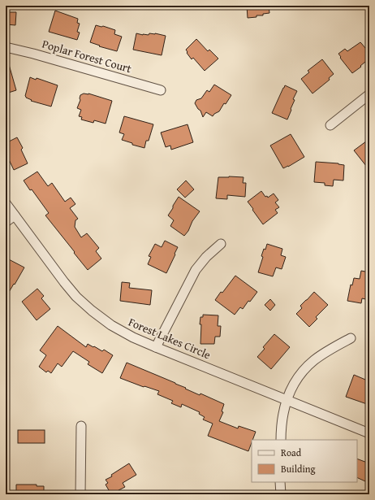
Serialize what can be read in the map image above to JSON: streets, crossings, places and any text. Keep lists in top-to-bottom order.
{
  "streets": {
    "street": ["Poplar Forest Court", "Forest Lakes Circle"]
  },
  "legend": ["Road", "Building"]
}
